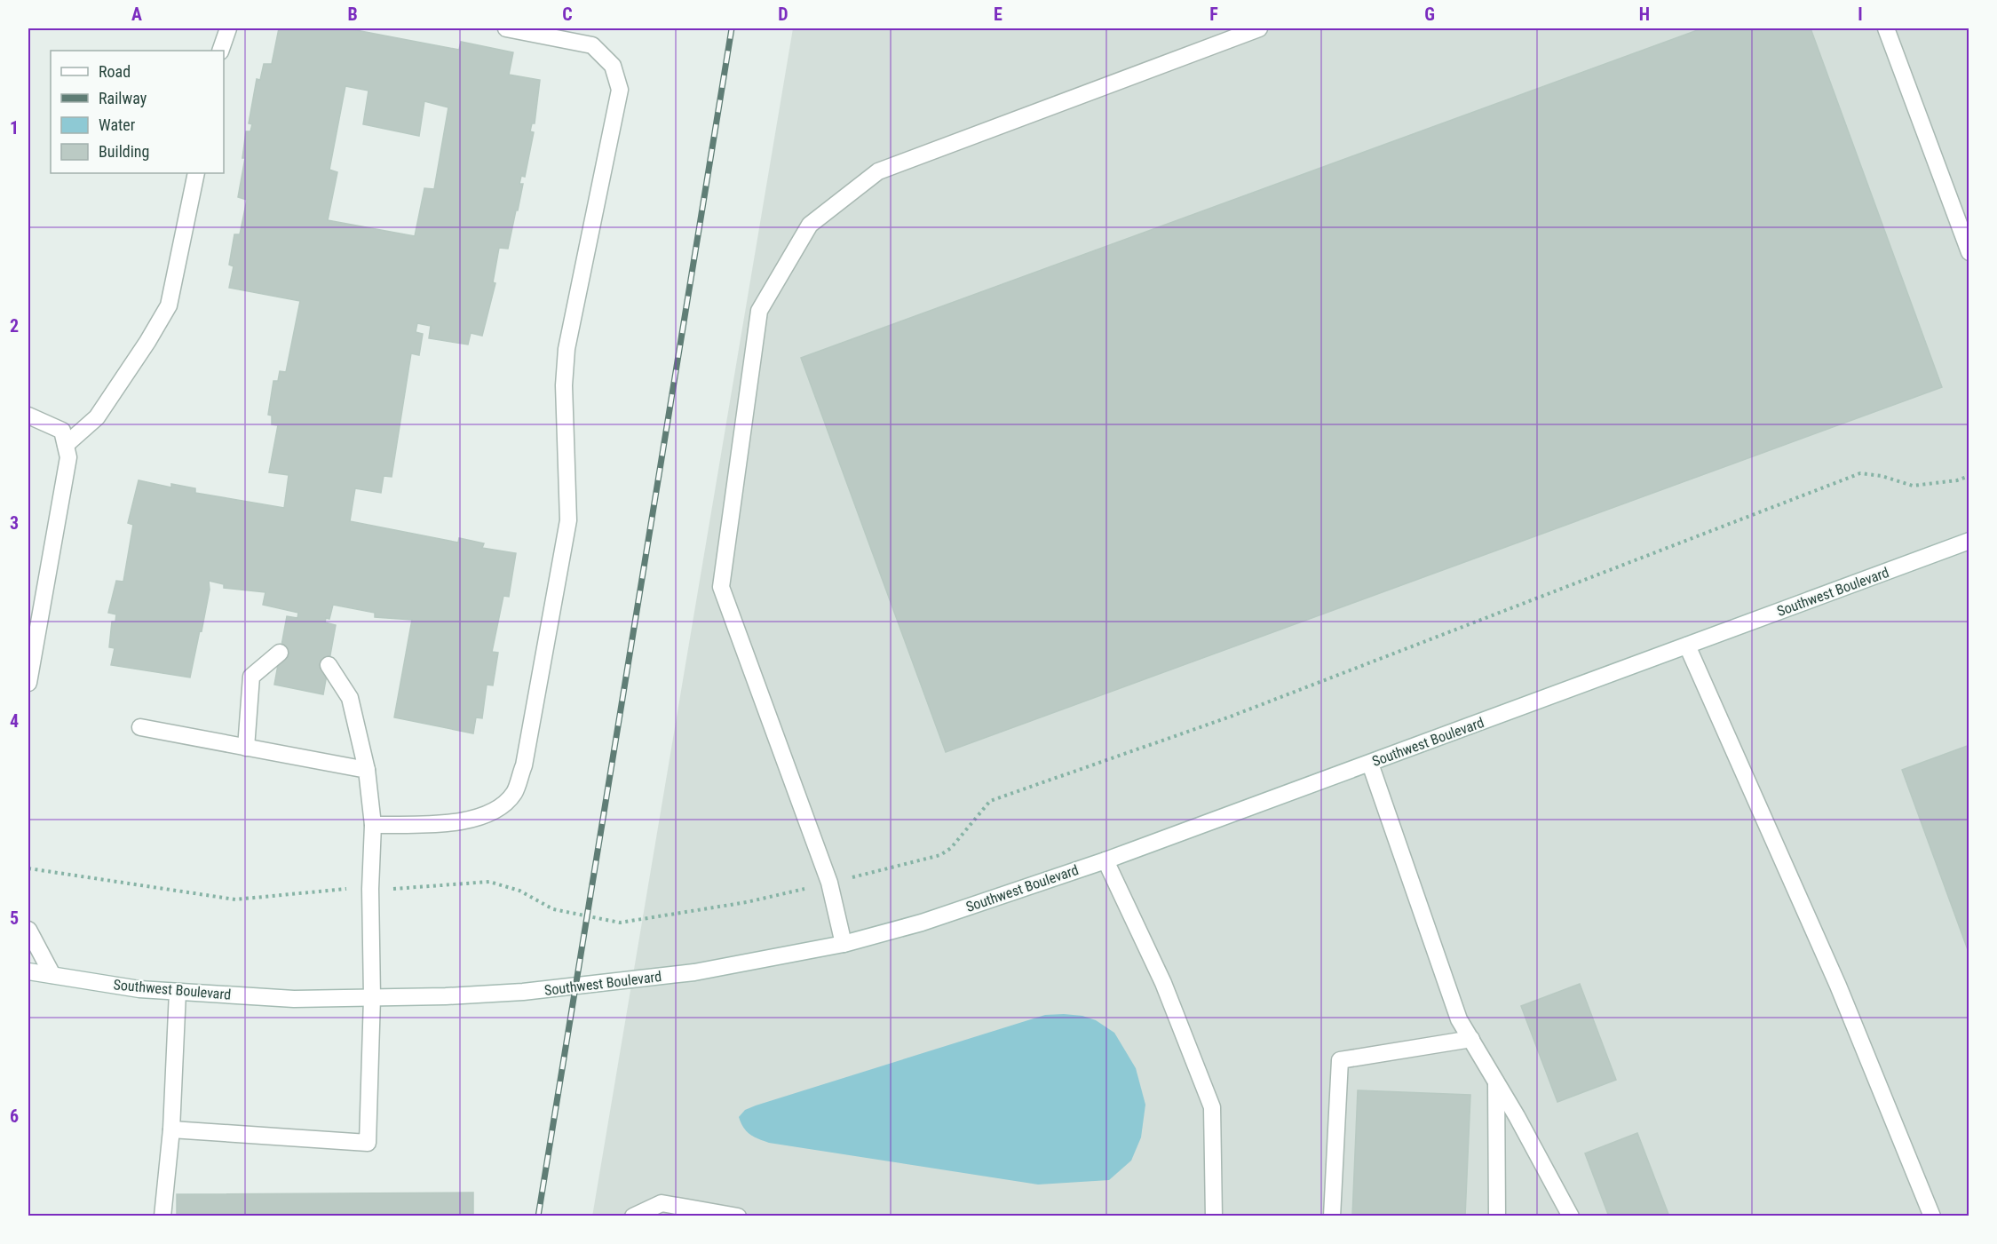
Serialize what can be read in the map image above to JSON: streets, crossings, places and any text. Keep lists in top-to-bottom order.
{
  "streets": {
    "street": ["Southwest Boulevard"]
  },
  "legend": [
    "Road",
    "Railway",
    "Water",
    "Building"
  ],
  "grid": {
    "columns": [
      "A",
      "B",
      "C",
      "D",
      "E",
      "F",
      "G",
      "H",
      "I"
    ],
    "rows": [
      "1",
      "2",
      "3",
      "4",
      "5",
      "6"
    ]
  }
}
